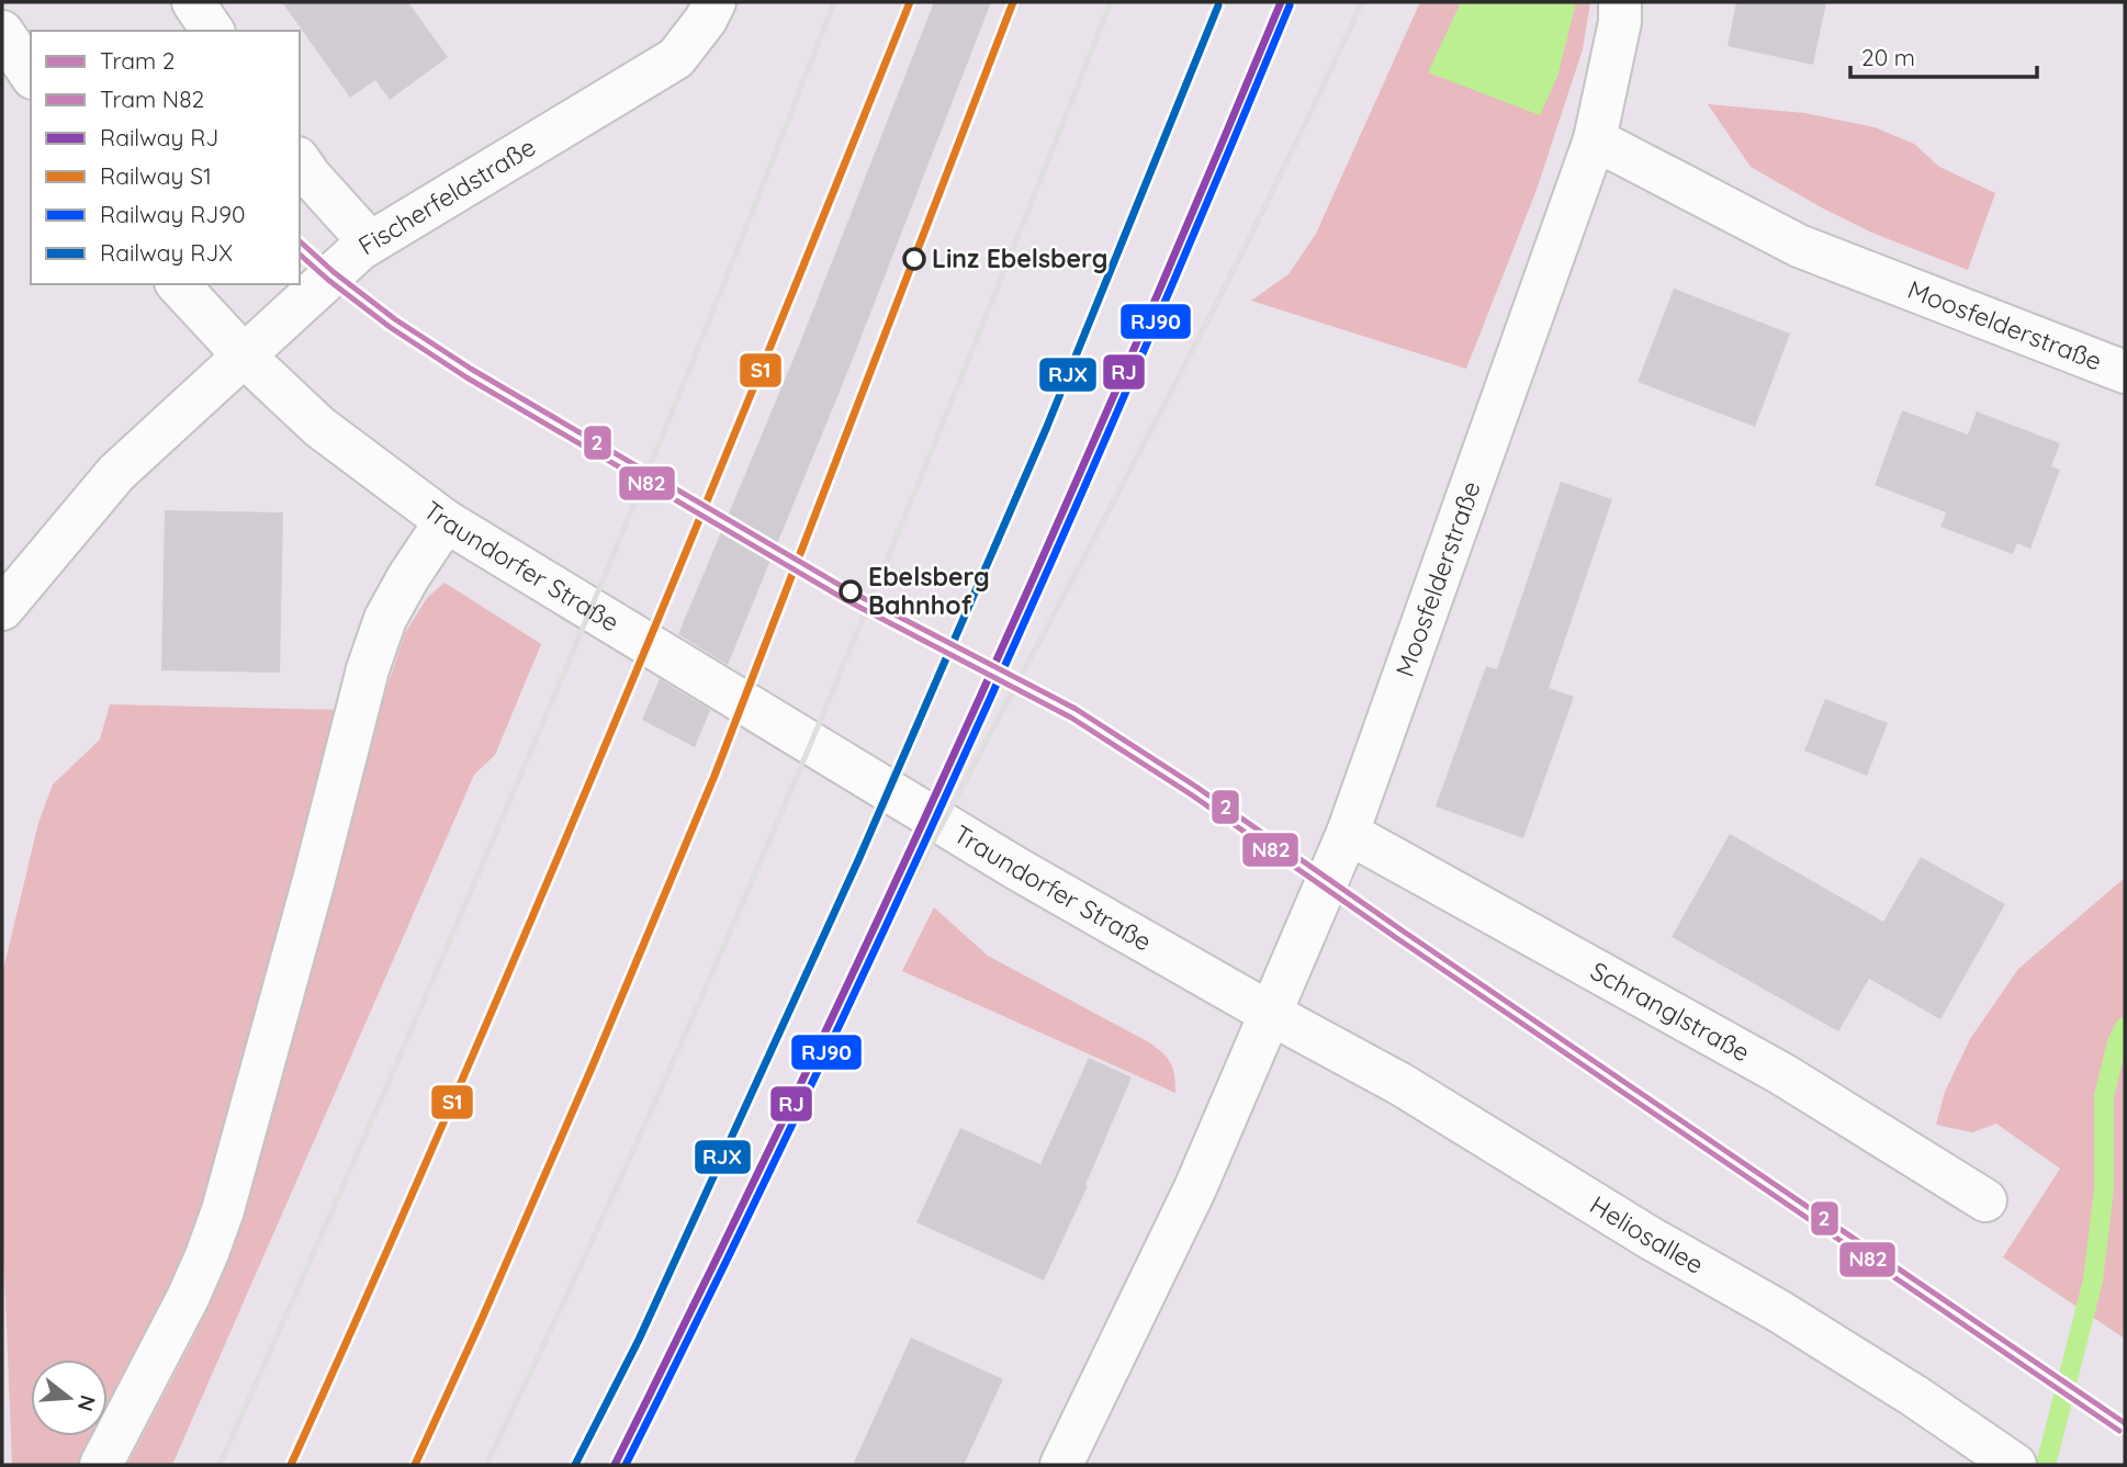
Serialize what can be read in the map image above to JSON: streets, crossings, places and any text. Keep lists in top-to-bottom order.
{
  "streets": {
    "street": [
      "Fischerfeldstraße",
      "Moosfelderstraße",
      "Traundorfer Straße",
      "Schranglstraße",
      "Heliosallee"
    ]
  },
  "crossings": [
    ["Fischerfeldstraße", "Traundorfer Straße"],
    ["Moosfelderstraße", "Traundorfer Straße"],
    ["Moosfelderstraße", "Schranglstraße"],
    ["Moosfelderstraße", "Heliosallee"],
    ["Traundorfer Straße", "Heliosallee"]
  ],
  "places": ["Linz Ebelsberg", "Ebelsberg Bahnhof"],
  "lines": [
    "rail line RJ",
    "rail line S1",
    "rail line RJ90",
    "rail line RJX",
    "tram line 2",
    "tram line N82"
  ],
  "legend": [
    "Tram 2",
    "Tram N82",
    "Railway RJ",
    "Railway S1",
    "Railway RJ90",
    "Railway RJX"
  ],
  "scale_bar": "20 m",
  "north": "right"
}
